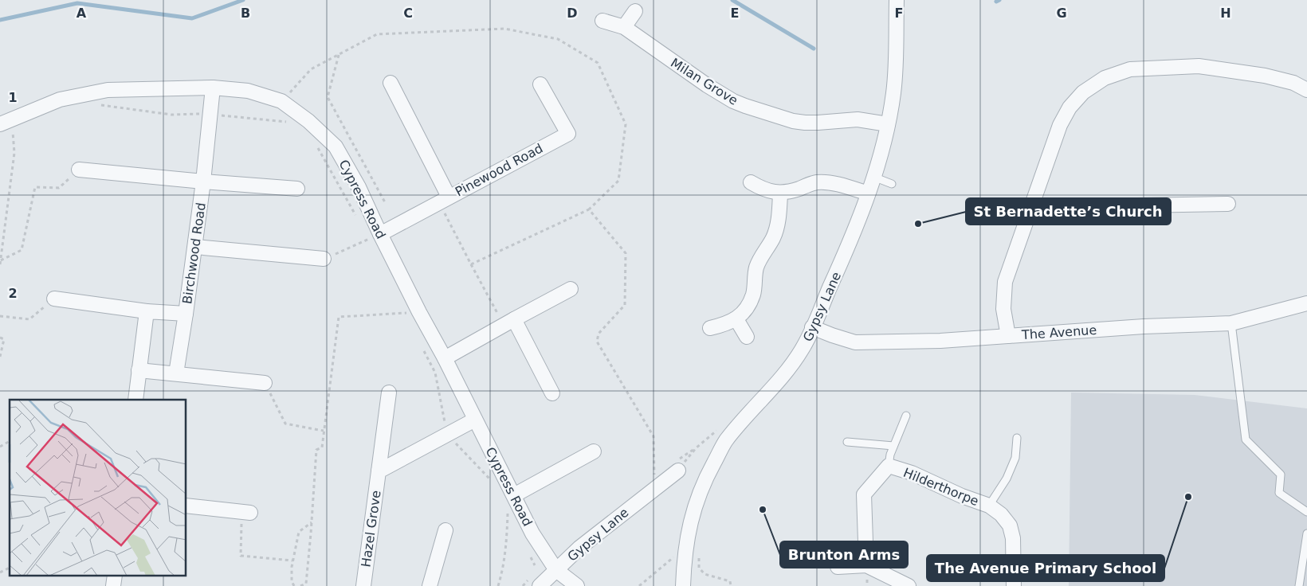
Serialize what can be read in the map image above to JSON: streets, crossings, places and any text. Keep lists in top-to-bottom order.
{
  "streets": {
    "street": [
      "Milan Grove",
      "Pinewood Road",
      "Cypress Road",
      "Birchwood Road",
      "Gypsy Lane",
      "The Avenue",
      "Hilderthorpe",
      "Hazel Grove"
    ]
  },
  "crossings": [
    ["Milan Grove", "Gypsy Lane"],
    ["Pinewood Road", "Cypress Road"],
    ["Cypress Road", "Birchwood Road"],
    ["Cypress Road", "Gypsy Lane"],
    ["Cypress Road", "Hazel Grove"],
    ["Gypsy Lane", "The Avenue"]
  ],
  "places": ["St Bernadette’s Church", "The Avenue Primary School", "Brunton Arms"],
  "grid": {
    "columns": [
      "A",
      "B",
      "C",
      "D",
      "E",
      "F",
      "G",
      "H"
    ],
    "rows": ["1", "2"]
  }
}
